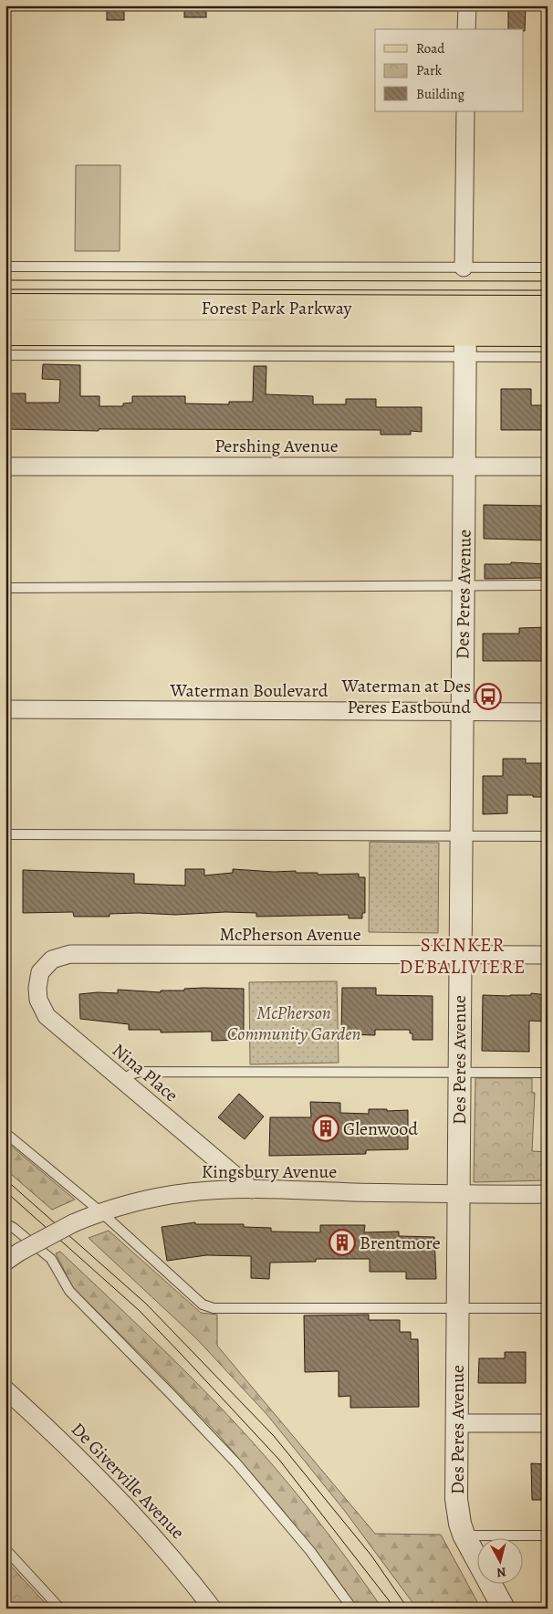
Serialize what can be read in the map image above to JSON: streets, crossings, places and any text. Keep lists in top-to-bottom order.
{
  "streets": {
    "main road": ["Forest Park Parkway"],
    "street": [
      "Pershing Avenue",
      "Des Peres Avenue",
      "Waterman Boulevard",
      "McPherson Avenue",
      "Nina Place",
      "Kingsbury Avenue",
      "De Giverville Avenue"
    ]
  },
  "crossings": [
    ["Forest Park Parkway", "Des Peres Avenue"],
    ["Pershing Avenue", "Des Peres Avenue"],
    ["Des Peres Avenue", "Waterman Boulevard"],
    ["Des Peres Avenue", "McPherson Avenue"],
    ["Des Peres Avenue", "Kingsbury Avenue"],
    ["McPherson Avenue", "Nina Place"],
    ["Nina Place", "Kingsbury Avenue"]
  ],
  "districts": ["SKINKER DEBALIVIERE"],
  "parks": ["McPherson Community Garden"],
  "places": {
    "bus stop": ["Waterman at Des Peres Eastbound"],
    "building": ["Glenwood", "Brentmore"]
  },
  "legend": ["Road", "Park", "Building"],
  "north": "bottom"
}
